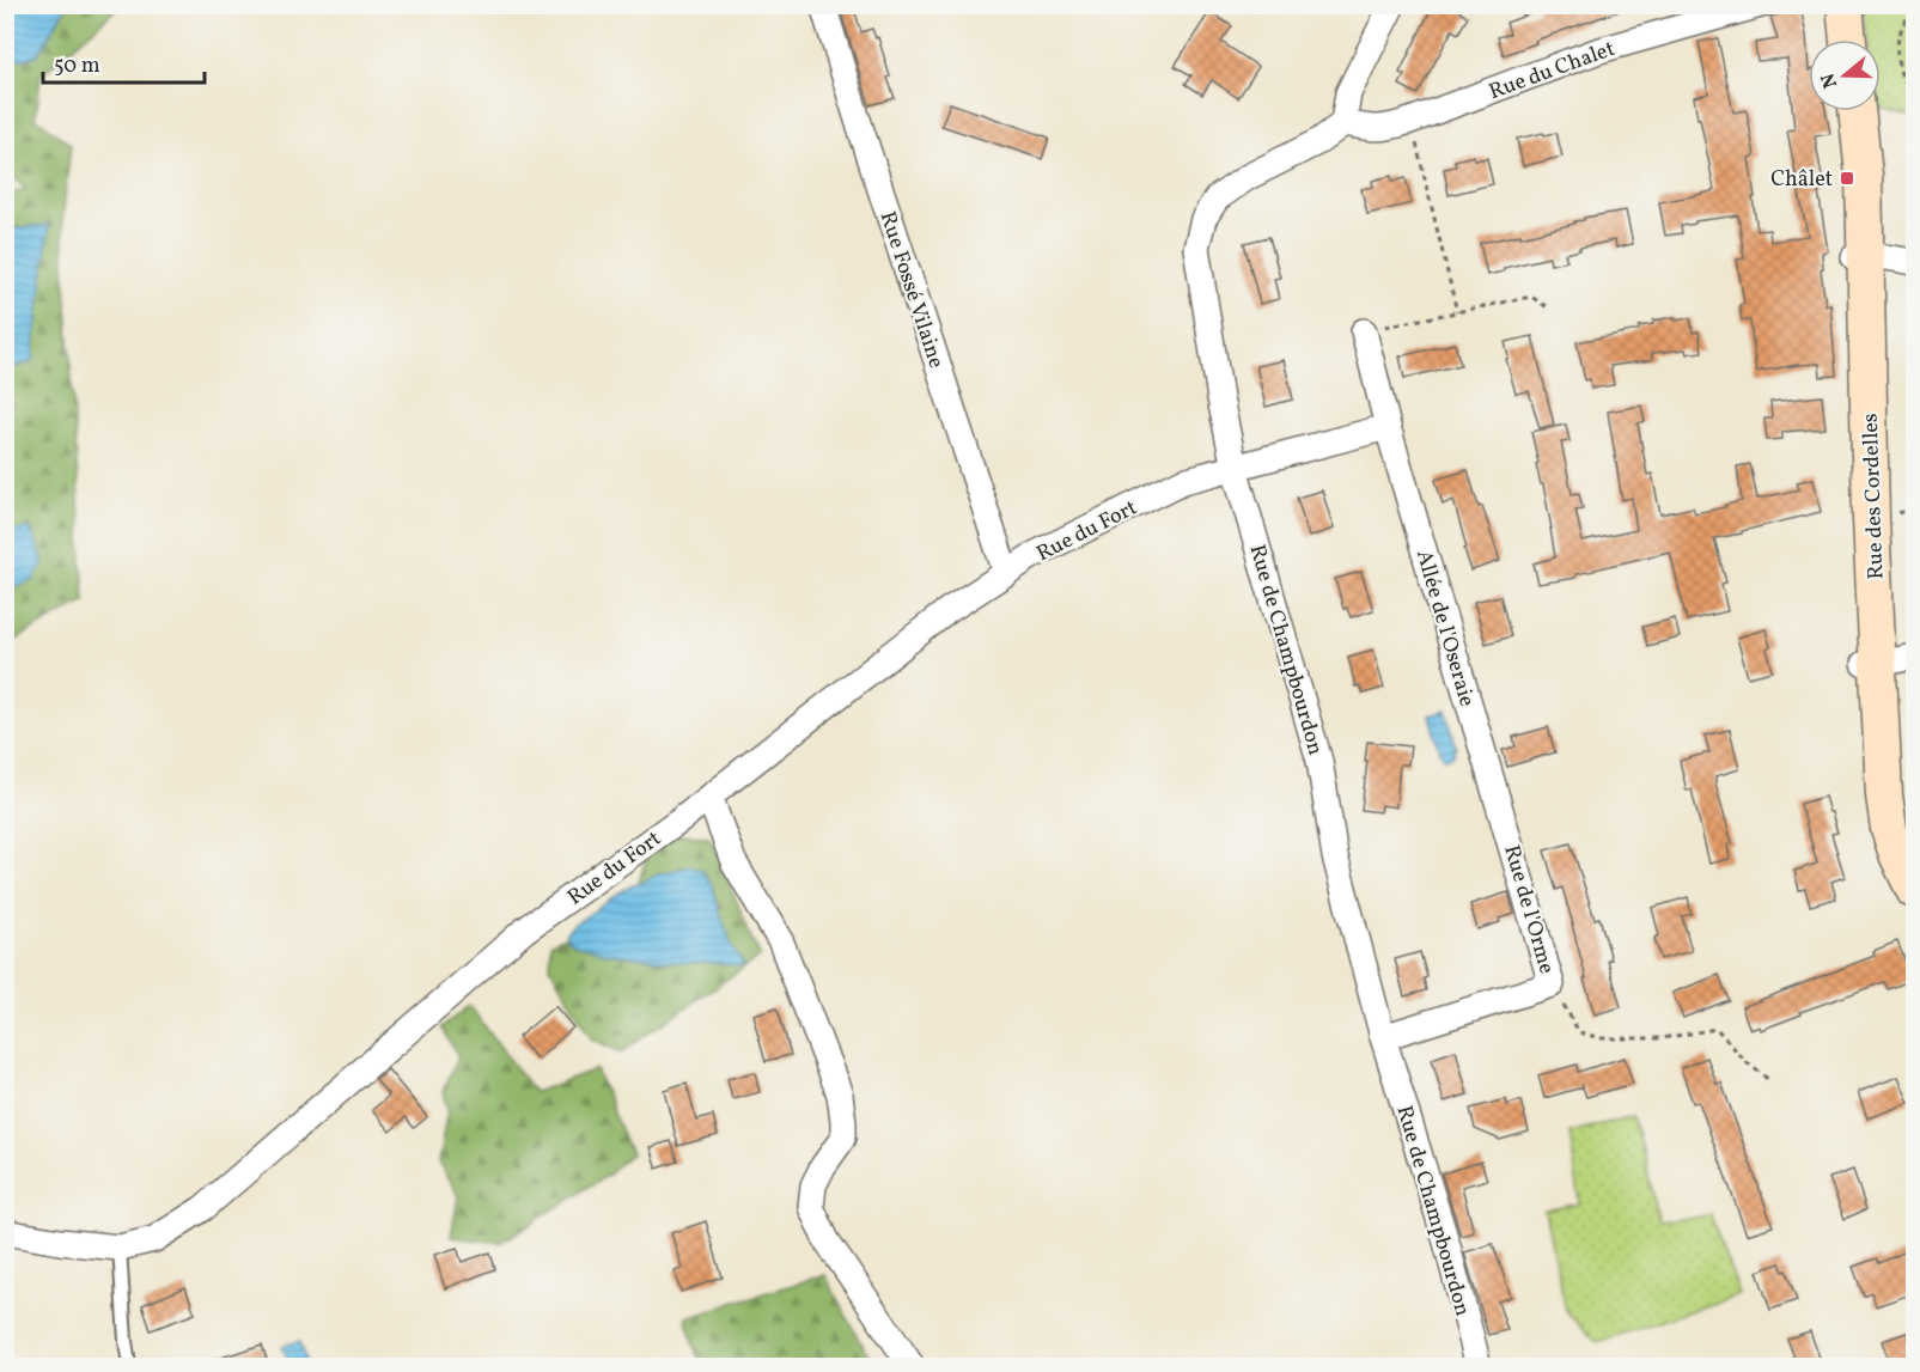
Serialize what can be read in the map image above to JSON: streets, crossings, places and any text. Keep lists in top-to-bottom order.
{
  "streets": {
    "street": [
      "Rue du Chalet",
      "Rue Fossé Vilaine",
      "Rue des Cordelles",
      "Rue du Fort",
      "Allée de l'Oseraie",
      "Rue de Champbourdon",
      "Rue de l'Orme"
    ]
  },
  "crossings": [
    ["Rue du Chalet", "Rue de Champbourdon"],
    ["Rue Fossé Vilaine", "Rue du Fort"],
    ["Rue du Fort", "Rue de Champbourdon"],
    ["Allée de l'Oseraie", "Rue de l'Orme"],
    ["Rue de Champbourdon", "Rue de l'Orme"]
  ],
  "places": {
    "transit": ["Châlet"]
  },
  "scale_bar": "50 m",
  "north": "left"
}
